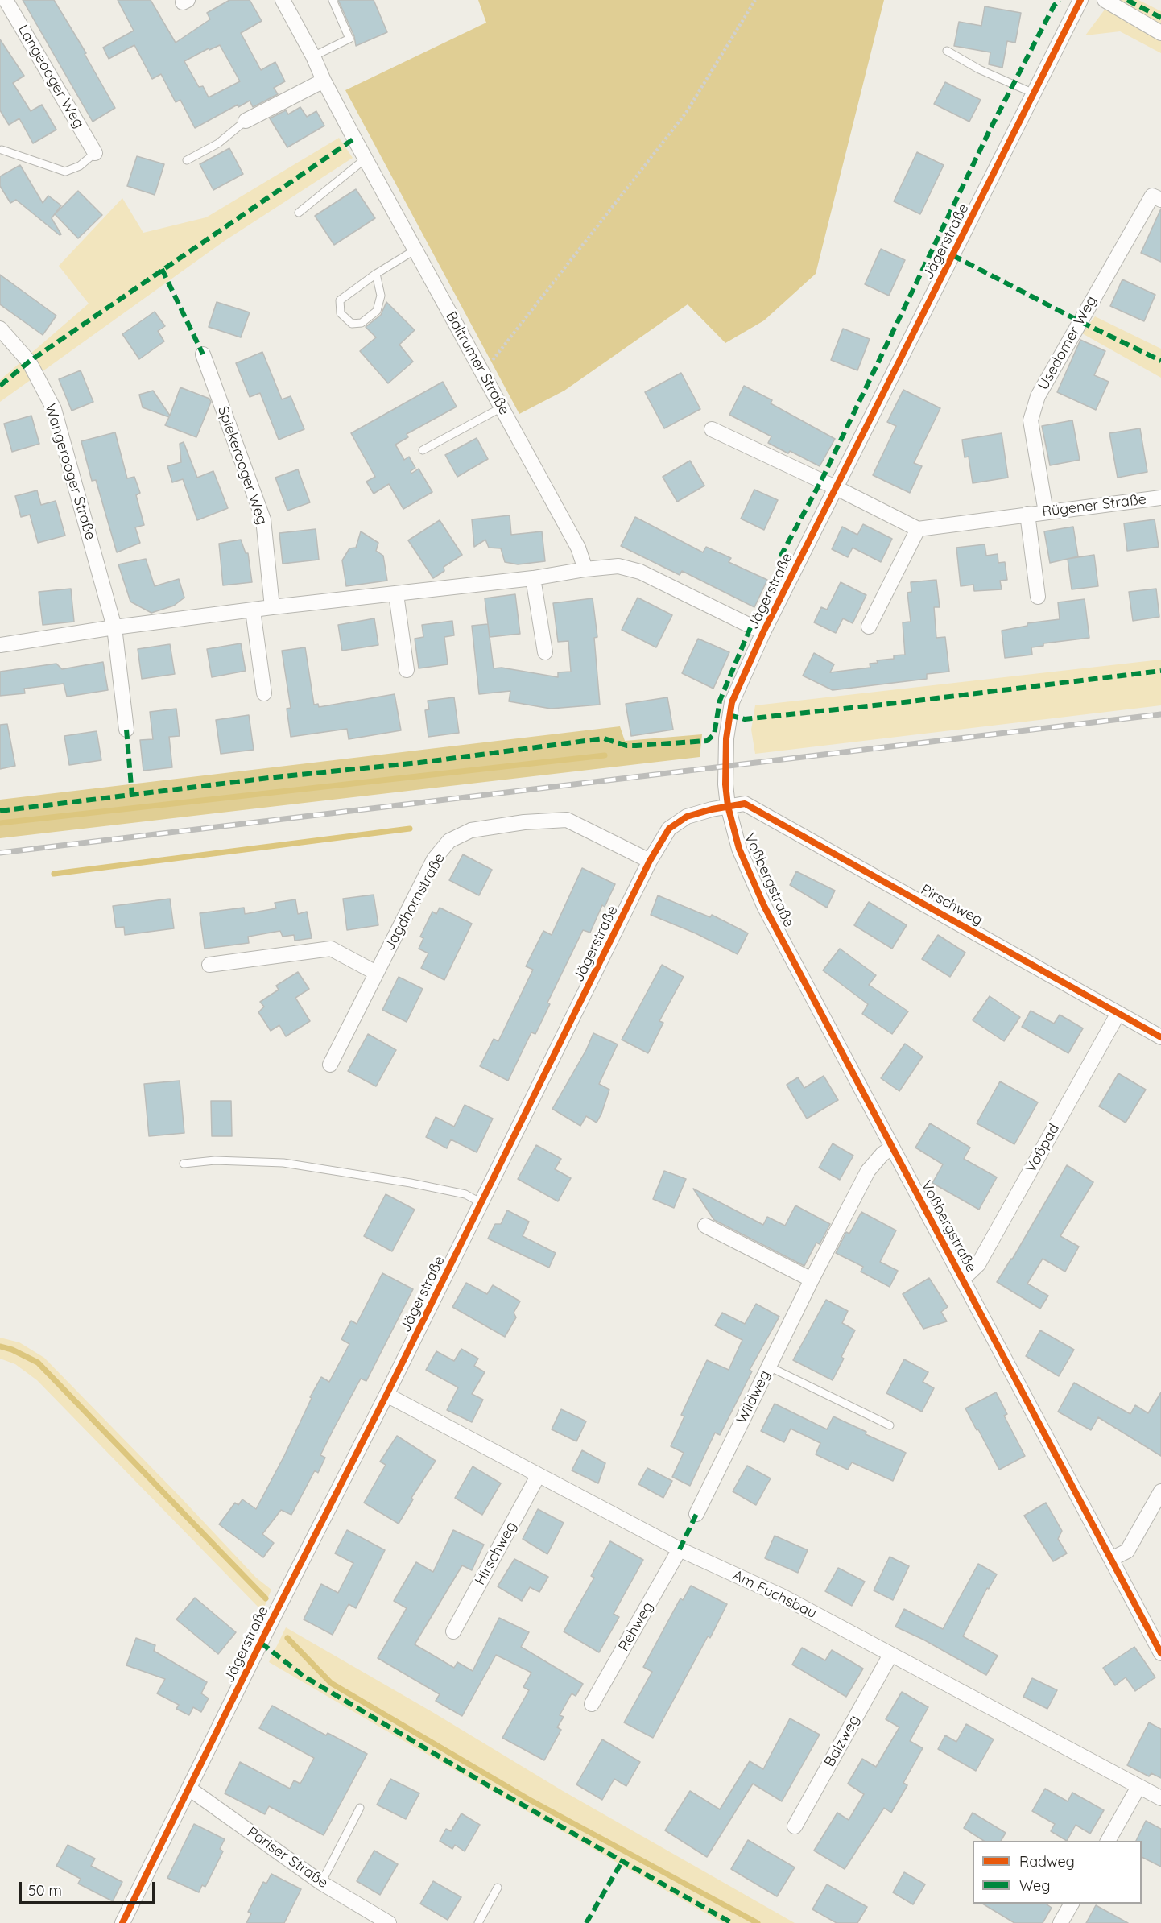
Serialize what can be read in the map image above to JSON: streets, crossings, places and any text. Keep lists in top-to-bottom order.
{
  "streets": {
    "street": [
      "Langeooger Weg",
      "Jägerstraße",
      "Usedomer Weg",
      "Baltrumer Straße",
      "Spiekerooger Weg",
      "Wangerooger Straße",
      "Rügener Straße",
      "Voßbergstraße",
      "Jagdhornstraße",
      "Pirschweg",
      "Voßpad",
      "Wildweg",
      "Hirschweg",
      "Am Fuchsbau",
      "Rehweg",
      "Balzweg",
      "Pariser Straße"
    ]
  },
  "crossings": [
    ["Jägerstraße", "Voßbergstraße"],
    ["Jägerstraße", "Jagdhornstraße"],
    ["Jägerstraße", "Pirschweg"],
    ["Jägerstraße", "Am Fuchsbau"],
    ["Jägerstraße", "Pariser Straße"],
    ["Usedomer Weg", "Rügener Straße"],
    ["Voßbergstraße", "Pirschweg"],
    ["Voßbergstraße", "Voßpad"],
    ["Voßbergstraße", "Wildweg"],
    ["Pirschweg", "Voßpad"],
    ["Hirschweg", "Am Fuchsbau"],
    ["Am Fuchsbau", "Rehweg"],
    ["Am Fuchsbau", "Balzweg"]
  ],
  "legend": ["Radweg", "Weg"],
  "scale_bar": "50 m"
}
